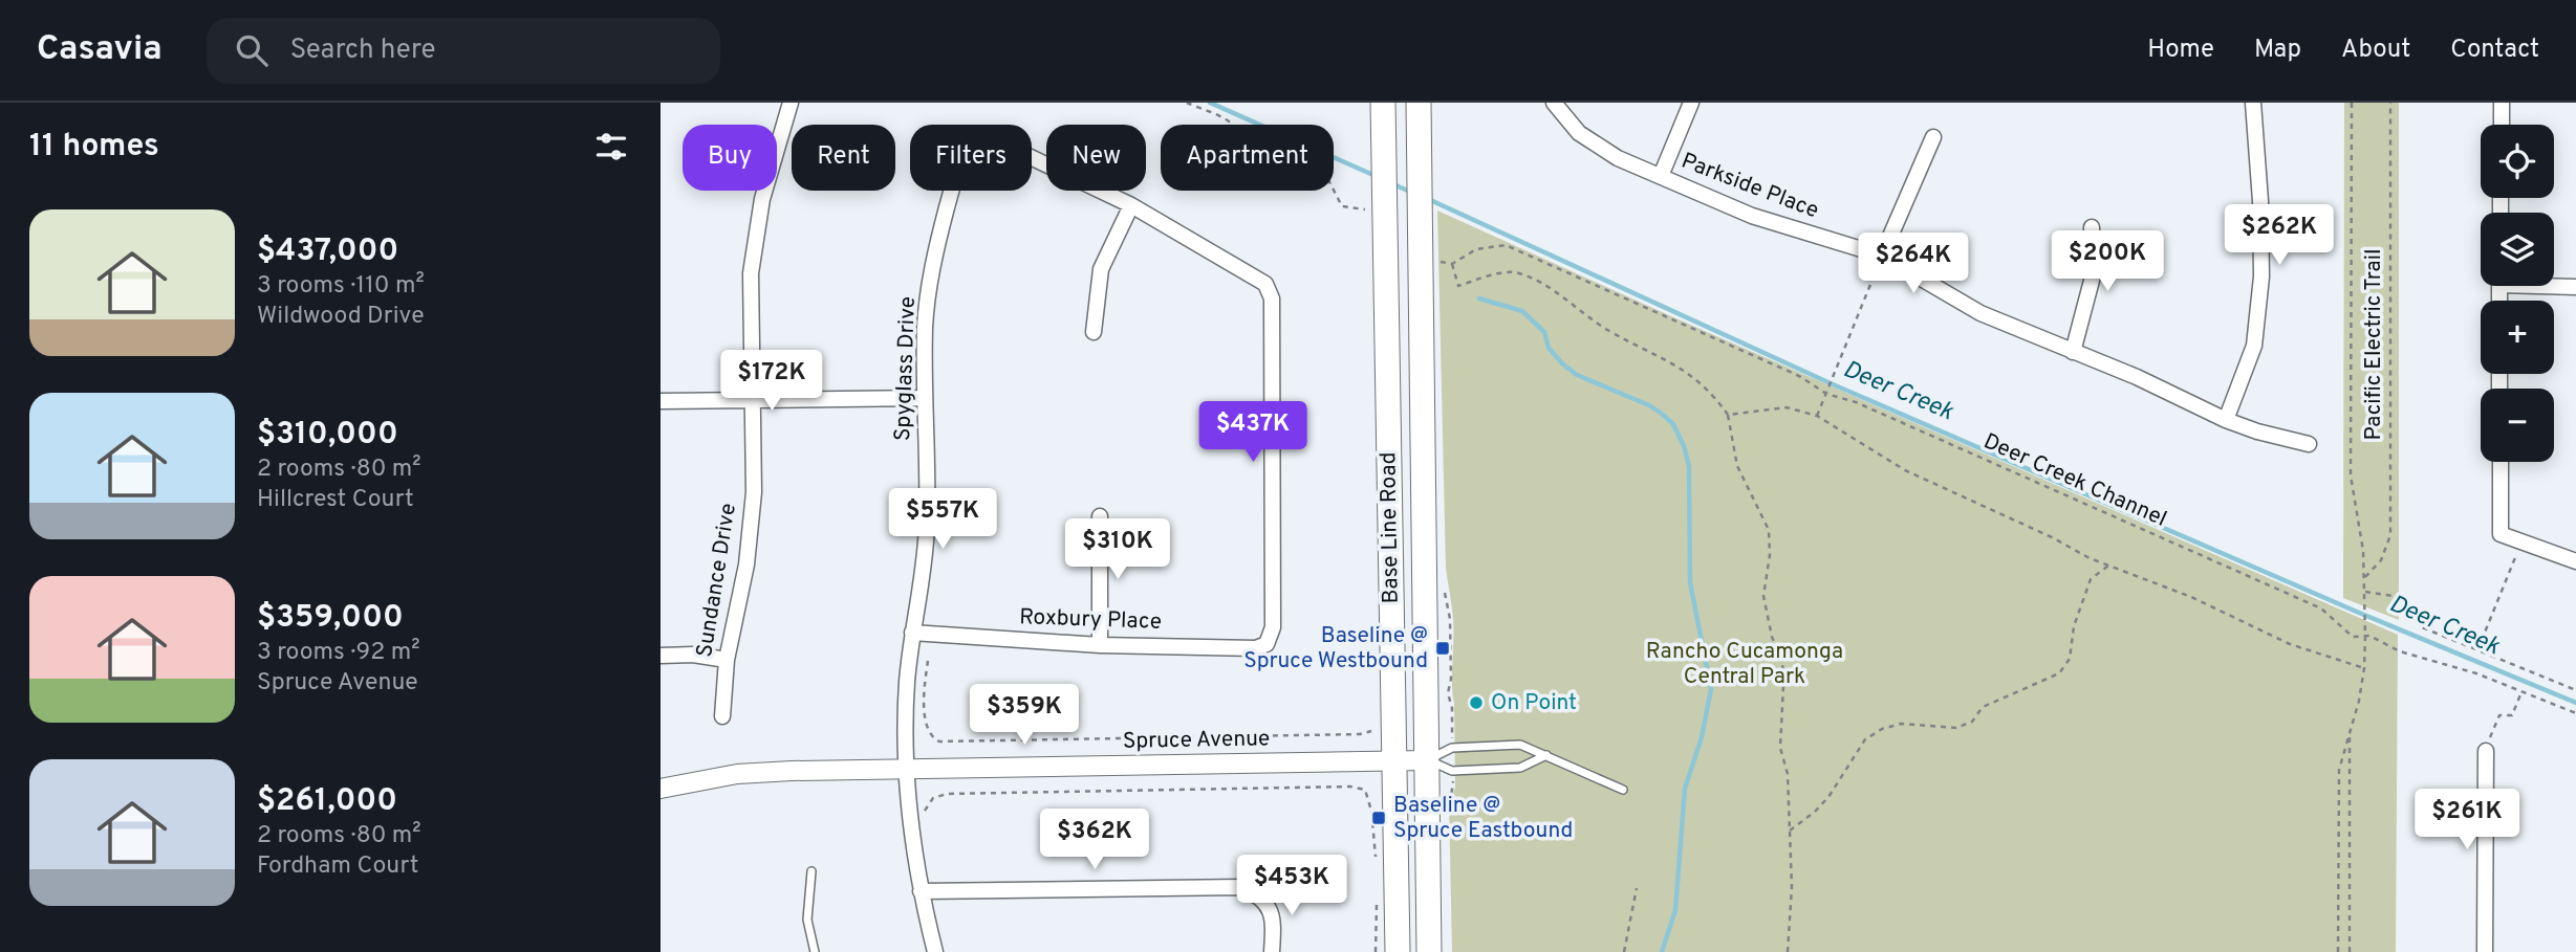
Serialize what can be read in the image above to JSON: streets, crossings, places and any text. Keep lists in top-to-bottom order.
{
  "streets": {
    "main road": ["Base Line Road"],
    "street": [
      "Parkside Place",
      "Spyglass Drive",
      "Sundance Drive",
      "Roxbury Place",
      "Spruce Avenue"
    ],
    "path": ["Pacific Electric Trail", "Deer Creek Channel"]
  },
  "crossings": [
    ["Pacific Electric Trail", "Deer Creek Channel"],
    ["Spyglass Drive", "Roxbury Place"],
    ["Spyglass Drive", "Spruce Avenue"],
    ["Base Line Road", "Spruce Avenue"]
  ],
  "water": ["Deer Creek"],
  "parks": ["Rancho Cucamonga Central Park"],
  "places": {
    "transit": ["Baseline @ Spruce Westbound", "Baseline @ Spruce Eastbound"],
    "other": ["On Point"]
  },
  "page": {
    "header": "Casavia",
    "search": "Search here",
    "nav": [
      "Home",
      "Map",
      "About",
      "Contact"
    ],
    "heading": "11 homes",
    "map_buttons": ["+", "−"],
    "chip": [
      "Buy",
      "Rent",
      "Filters",
      "New",
      "Apartment"
    ],
    "list": [
      {
        "name": "$437,000",
        "note": "3 rooms · 110 m² · Wildwood Drive"
      },
      {
        "name": "$310,000",
        "note": "2 rooms · 80 m² · Hillcrest Court"
      },
      {
        "name": "$359,000",
        "note": "3 rooms · 92 m² · Spruce Avenue"
      },
      {
        "name": "$261,000",
        "note": "2 rooms · 80 m² · Fordham Court"
      }
    ],
    "price": [
      "$262K",
      "$200K",
      "$264K",
      "$172K",
      "$437K",
      "$557K",
      "$310K",
      "$359K",
      "$261K",
      "$362K",
      "$453K"
    ]
  }
}
